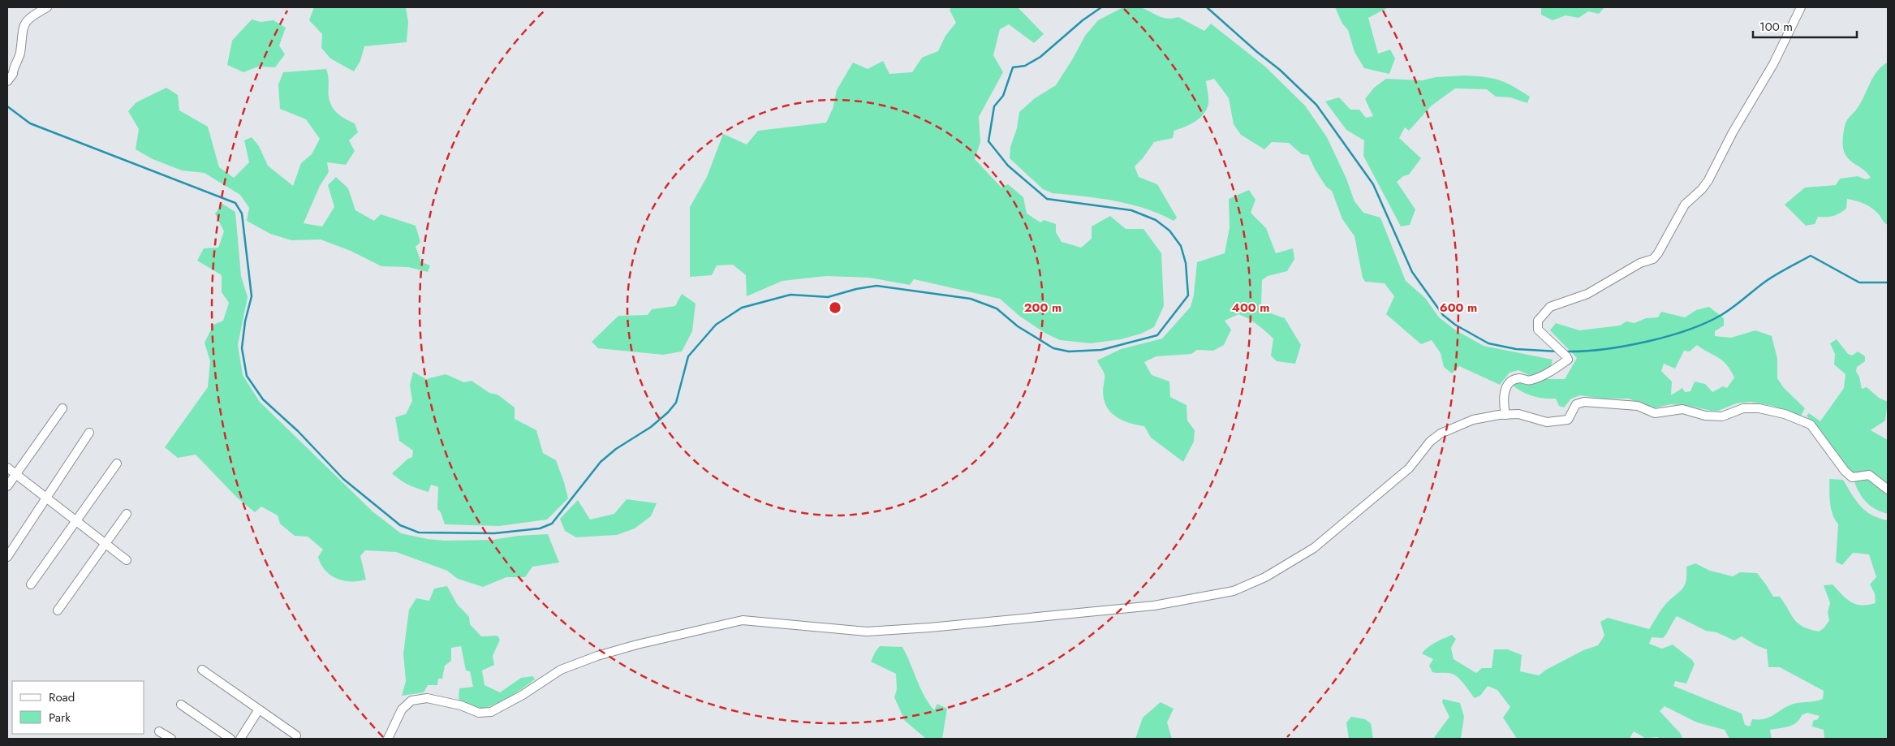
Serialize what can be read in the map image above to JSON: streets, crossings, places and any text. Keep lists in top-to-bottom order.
{
  "legend": ["Road", "Park"],
  "scale_bar": "100 m",
  "rings": ["200 m", "400 m", "600 m"]
}
